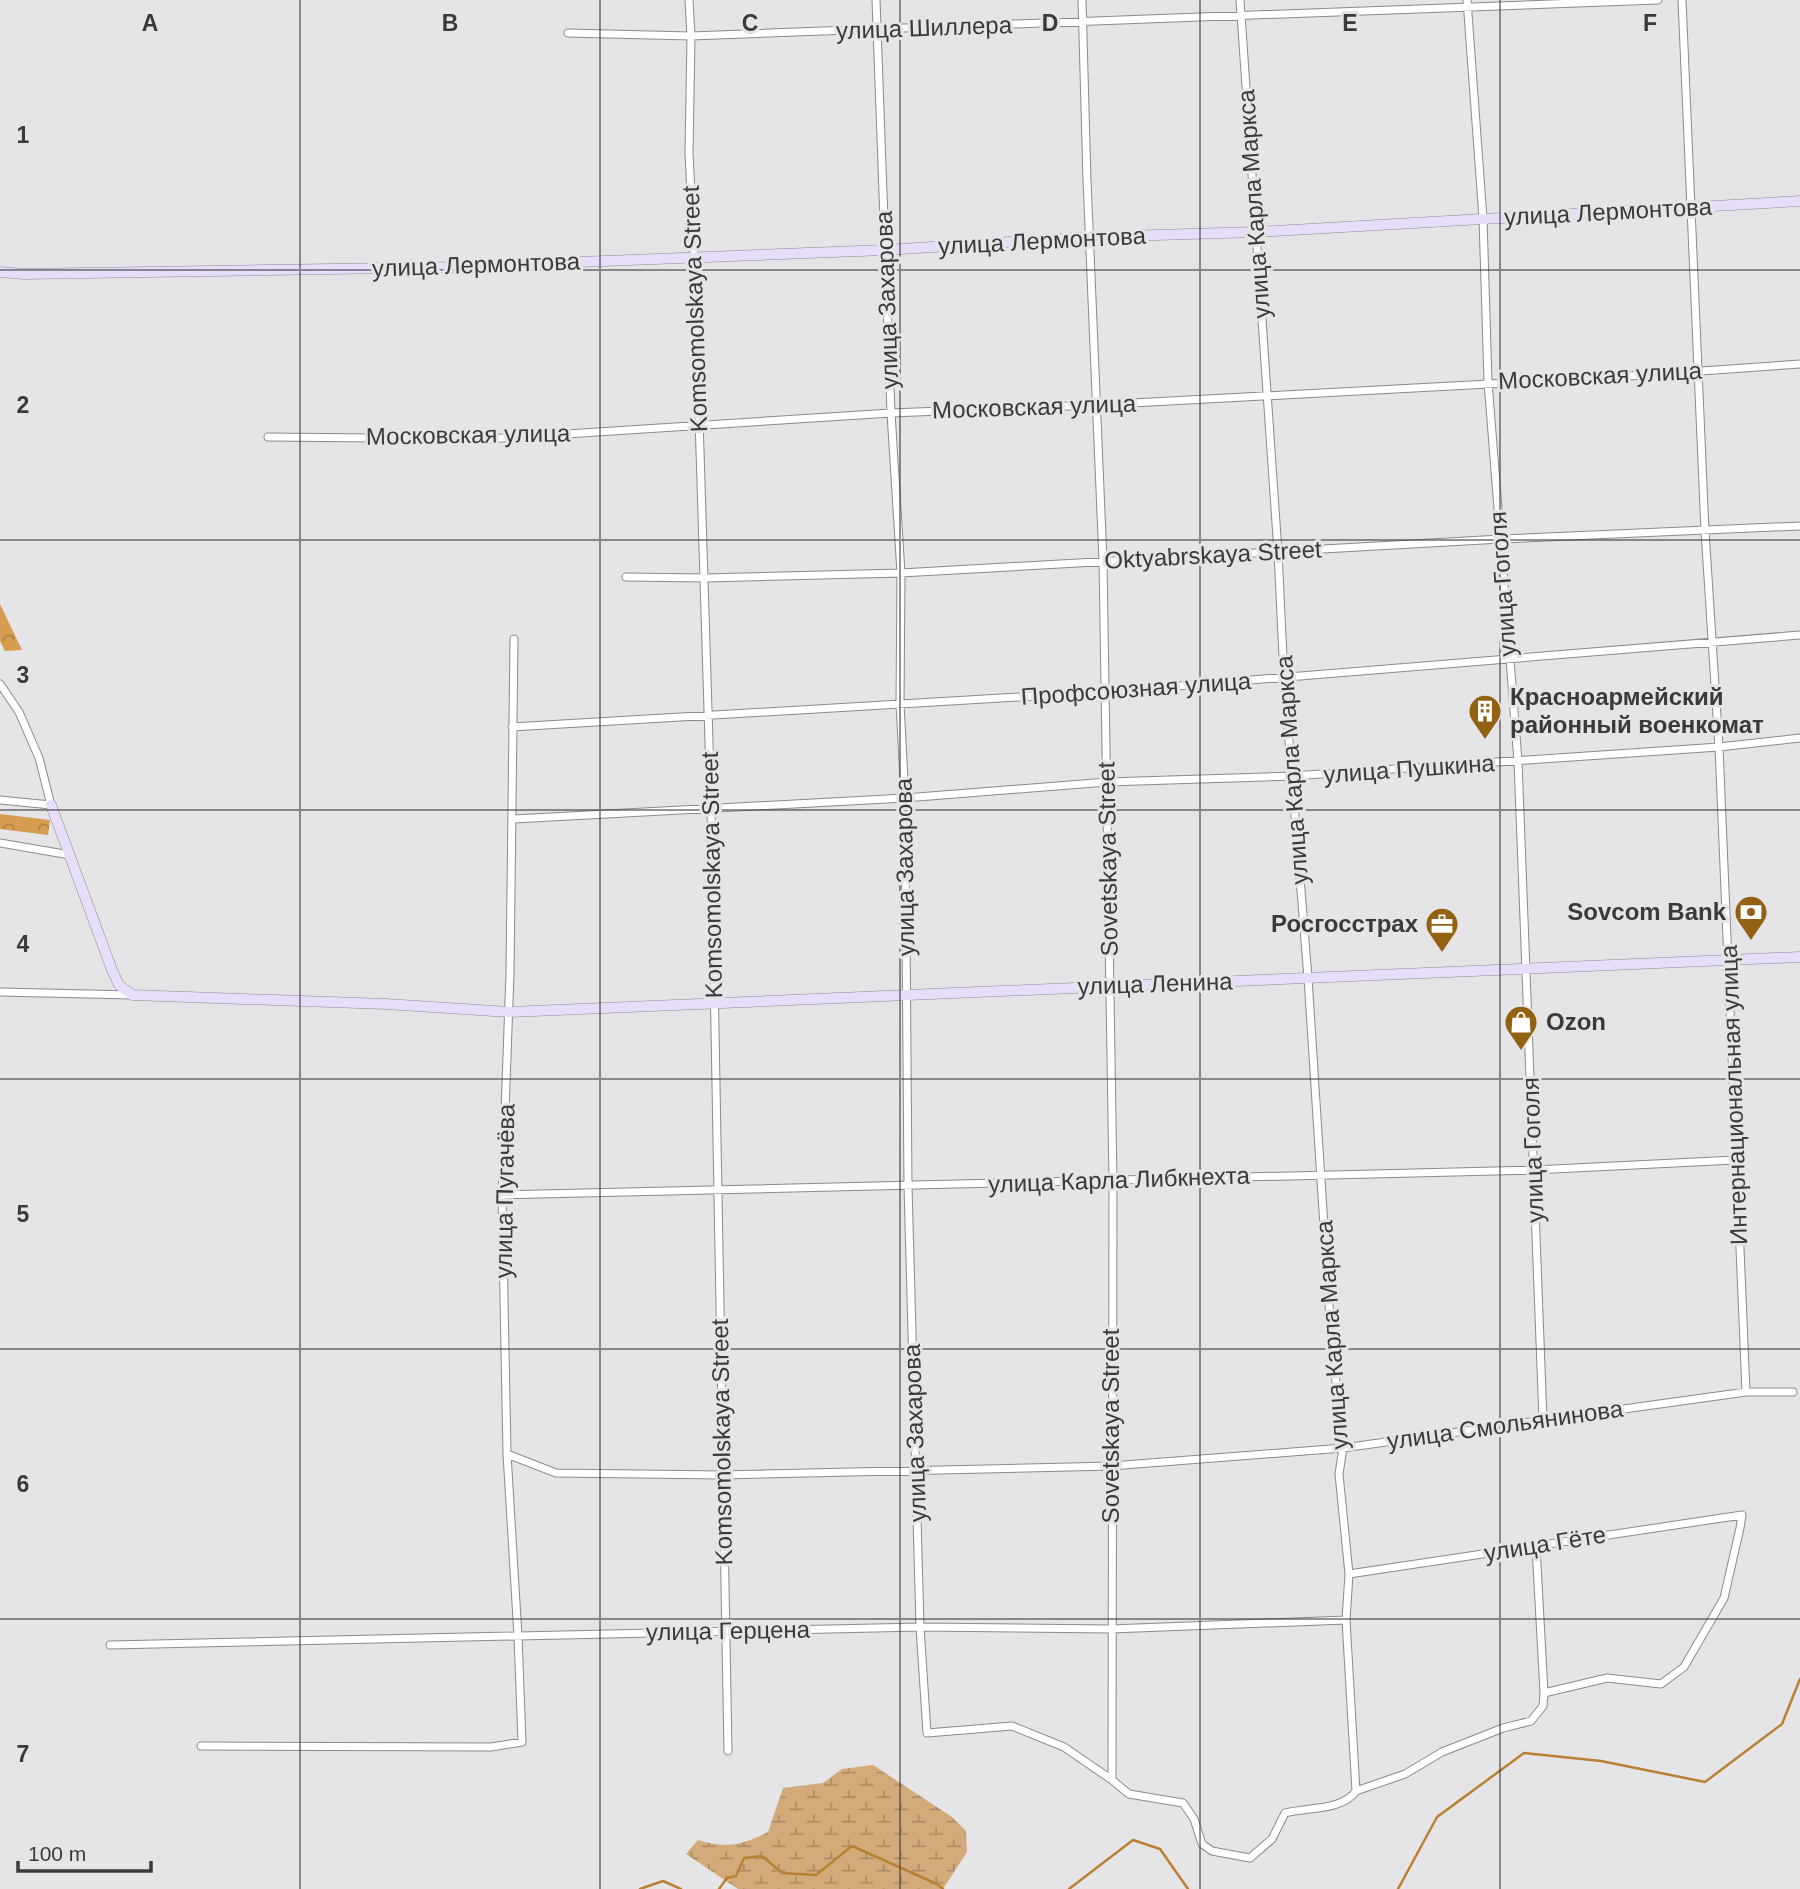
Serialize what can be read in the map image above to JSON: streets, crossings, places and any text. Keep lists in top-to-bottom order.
{
  "streets": {
    "street": [
      "улица Шиллера",
      "улица Карла Маркса",
      "улица Лермонтова",
      "улица Захарова",
      "Komsomolskaya Street",
      "Московская улица",
      "Oktyabrskaya Street",
      "улица Гоголя",
      "Профсоюзная улица",
      "улица Пушкина",
      "Sovetskaya Street",
      "улица Ленина",
      "Интернациональная улица",
      "улица Карла Либкнехта",
      "улица Пугачёва",
      "улица Смольянинова",
      "улица Гёте",
      "улица Герцена"
    ]
  },
  "crossings": [
    ["улица Шиллера", "улица Карла Маркса"],
    ["улица Шиллера", "улица Захарова"],
    ["улица Шиллера", "Komsomolskaya Street"],
    ["улица Шиллера", "улица Гоголя"],
    ["улица Шиллера", "Sovetskaya Street"],
    ["улица Карла Маркса", "улица Лермонтова"],
    ["улица Карла Маркса", "Московская улица"],
    ["улица Карла Маркса", "Oktyabrskaya Street"],
    ["улица Карла Маркса", "Профсоюзная улица"],
    ["улица Карла Маркса", "улица Пушкина"],
    ["улица Карла Маркса", "улица Ленина"],
    ["улица Карла Маркса", "улица Карла Либкнехта"],
    ["улица Карла Маркса", "улица Смольянинова"],
    ["улица Карла Маркса", "улица Гёте"],
    ["улица Карла Маркса", "улица Герцена"],
    ["улица Лермонтова", "улица Захарова"],
    ["улица Лермонтова", "Komsomolskaya Street"],
    ["улица Лермонтова", "улица Гоголя"],
    ["улица Лермонтова", "Sovetskaya Street"],
    ["улица Лермонтова", "Интернациональная улица"],
    ["улица Захарова", "Московская улица"],
    ["улица Захарова", "Oktyabrskaya Street"],
    ["улица Захарова", "Профсоюзная улица"],
    ["улица Захарова", "улица Пушкина"],
    ["улица Захарова", "Sovetskaya Street"],
    ["улица Захарова", "улица Ленина"],
    ["улица Захарова", "улица Карла Либкнехта"],
    ["улица Захарова", "улица Смольянинова"],
    ["улица Захарова", "улица Герцена"],
    ["Komsomolskaya Street", "Московская улица"],
    ["Komsomolskaya Street", "Oktyabrskaya Street"],
    ["Komsomolskaya Street", "Профсоюзная улица"],
    ["Komsomolskaya Street", "улица Пушкина"],
    ["Komsomolskaya Street", "улица Ленина"],
    ["Komsomolskaya Street", "улица Карла Либкнехта"],
    ["Komsomolskaya Street", "улица Смольянинова"],
    ["Komsomolskaya Street", "улица Герцена"],
    ["Московская улица", "улица Гоголя"],
    ["Московская улица", "Sovetskaya Street"],
    ["Московская улица", "Интернациональная улица"],
    ["Oktyabrskaya Street", "улица Гоголя"],
    ["Oktyabrskaya Street", "Sovetskaya Street"],
    ["Oktyabrskaya Street", "Интернациональная улица"],
    ["улица Гоголя", "Профсоюзная улица"],
    ["улица Гоголя", "улица Пушкина"],
    ["улица Гоголя", "улица Ленина"],
    ["улица Гоголя", "улица Карла Либкнехта"],
    ["улица Гоголя", "улица Смольянинова"],
    ["Профсоюзная улица", "Sovetskaya Street"],
    ["Профсоюзная улица", "Интернациональная улица"],
    ["Профсоюзная улица", "улица Пугачёва"],
    ["улица Пушкина", "Sovetskaya Street"],
    ["улица Пушкина", "Интернациональная улица"],
    ["улица Пушкина", "улица Пугачёва"],
    ["Sovetskaya Street", "улица Ленина"],
    ["Sovetskaya Street", "улица Карла Либкнехта"],
    ["Sovetskaya Street", "улица Смольянинова"],
    ["Sovetskaya Street", "улица Герцена"],
    ["улица Ленина", "Интернациональная улица"],
    ["улица Ленина", "улица Пугачёва"],
    ["Интернациональная улица", "улица Карла Либкнехта"],
    ["Интернациональная улица", "улица Смольянинова"],
    ["улица Карла Либкнехта", "улица Пугачёва"],
    ["улица Пугачёва", "улица Смольянинова"],
    ["улица Пугачёва", "улица Герцена"]
  ],
  "places": {
    "building": ["Красноармейский районный военкомат"],
    "bank": ["Sovcom Bank"],
    "office": ["Росгосстрах"],
    "shop": ["Ozon"]
  },
  "scale_bar": "100 m",
  "grid": {
    "columns": [
      "A",
      "B",
      "C",
      "D",
      "E",
      "F"
    ],
    "rows": [
      "1",
      "2",
      "3",
      "4",
      "5",
      "6",
      "7"
    ]
  }
}
